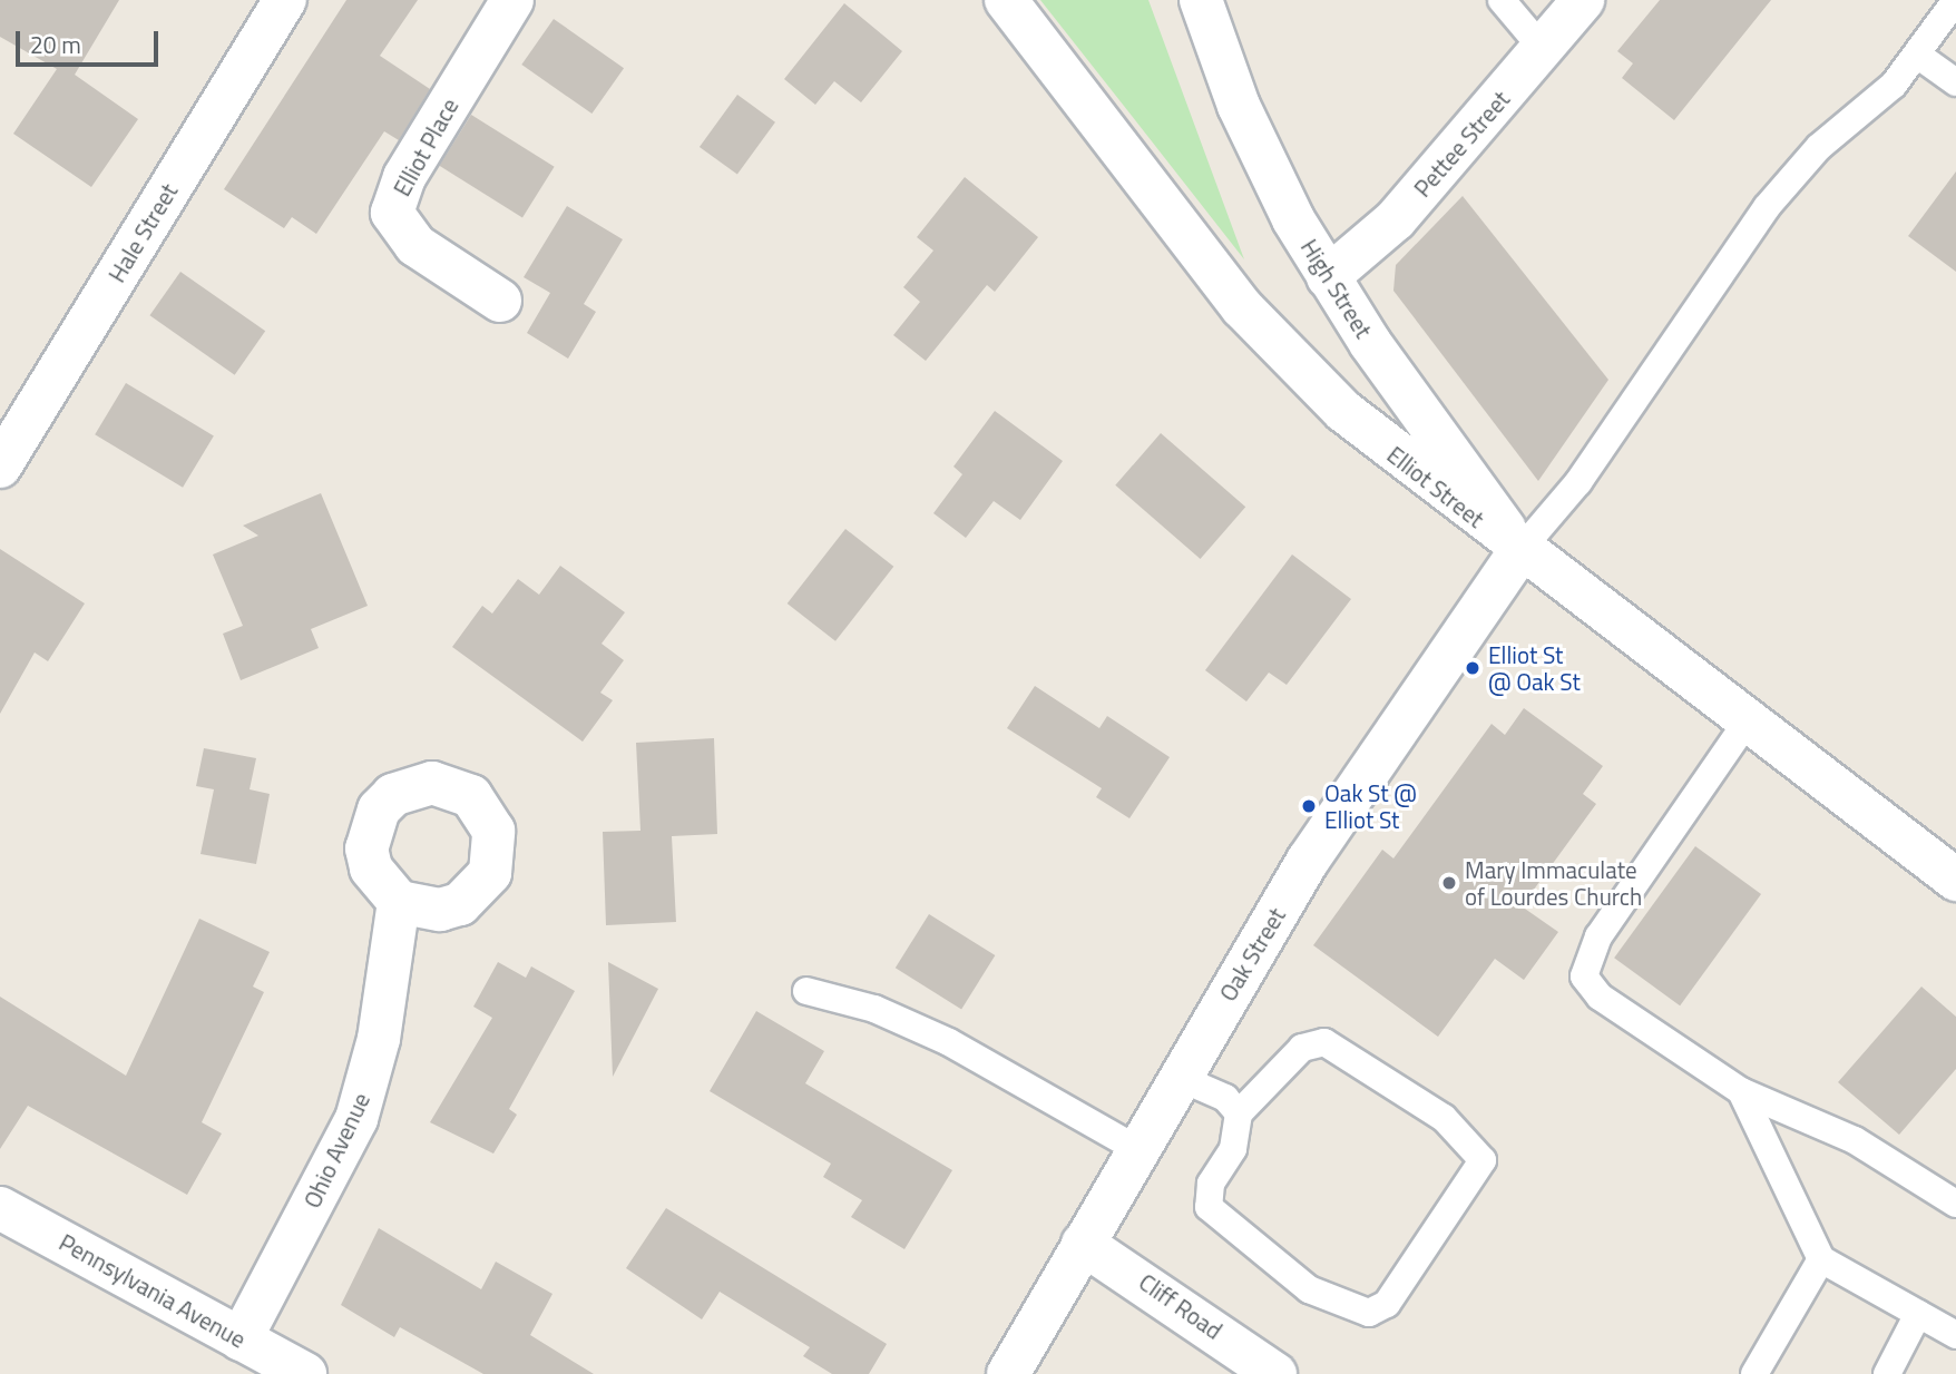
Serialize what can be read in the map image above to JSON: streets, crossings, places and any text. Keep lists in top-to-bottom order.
{
  "streets": {
    "street": [
      "Pettee Street",
      "Elliot Place",
      "Hale Street",
      "High Street",
      "Elliot Street",
      "Oak Street",
      "Ohio Avenue",
      "Pennsylvania Avenue",
      "Cliff Road"
    ]
  },
  "crossings": [
    ["Pettee Street", "High Street"],
    ["High Street", "Elliot Street"],
    ["High Street", "Oak Street"],
    ["Elliot Street", "Oak Street"],
    ["Oak Street", "Cliff Road"],
    ["Ohio Avenue", "Pennsylvania Avenue"]
  ],
  "places": ["Elliot St @ Oak St", "Oak St @ Elliot St", "Mary Immaculate of Lourdes Church"],
  "scale_bar": "20 m"
}
